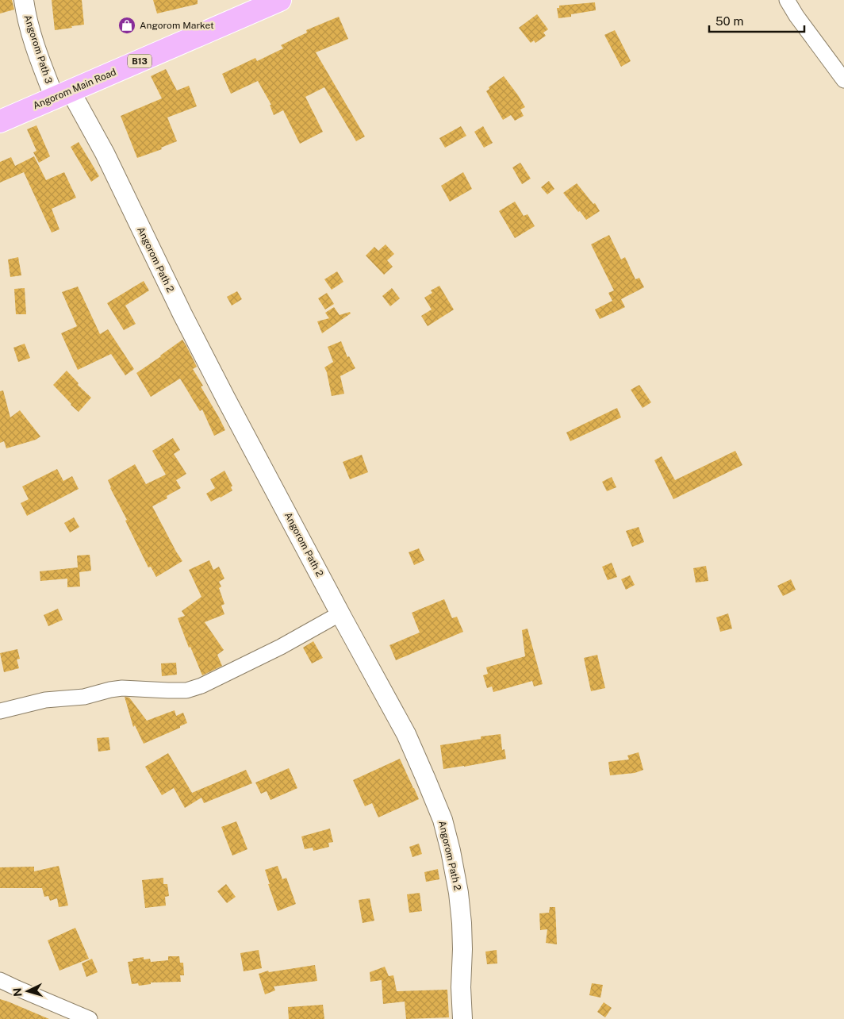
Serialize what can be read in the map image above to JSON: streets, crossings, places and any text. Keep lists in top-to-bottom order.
{
  "streets": {
    "highway": ["B13", "Angorom Main Road"],
    "street": ["Angorom Path 3", "Angorom Path 2"]
  },
  "crossings": [
    ["Angorom Path 3", "Angorom Main Road"],
    ["Angorom Path 3", "Angorom Path 2"],
    ["Angorom Main Road", "Angorom Path 2"]
  ],
  "places": {
    "shop": ["Angorom Market"]
  },
  "scale_bar": "50 m",
  "north": "left"
}
